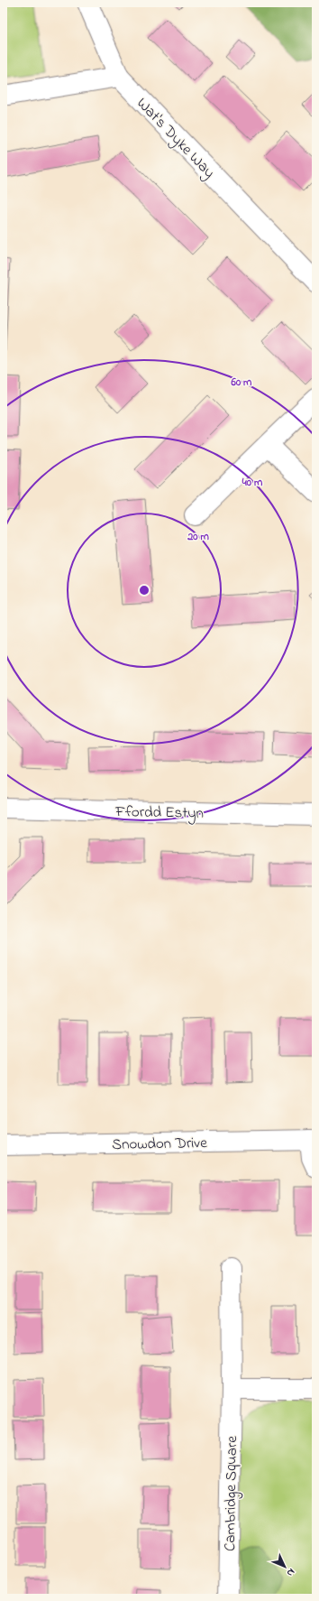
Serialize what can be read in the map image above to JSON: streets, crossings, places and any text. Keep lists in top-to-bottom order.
{
  "streets": {
    "street": [
      "Wat's Dyke Way",
      "Ffordd Estyn",
      "Snowdon Drive",
      "Cambridge Square"
    ]
  },
  "north": "bottom right",
  "rings": ["60 m", "40 m", "20 m"]
}
